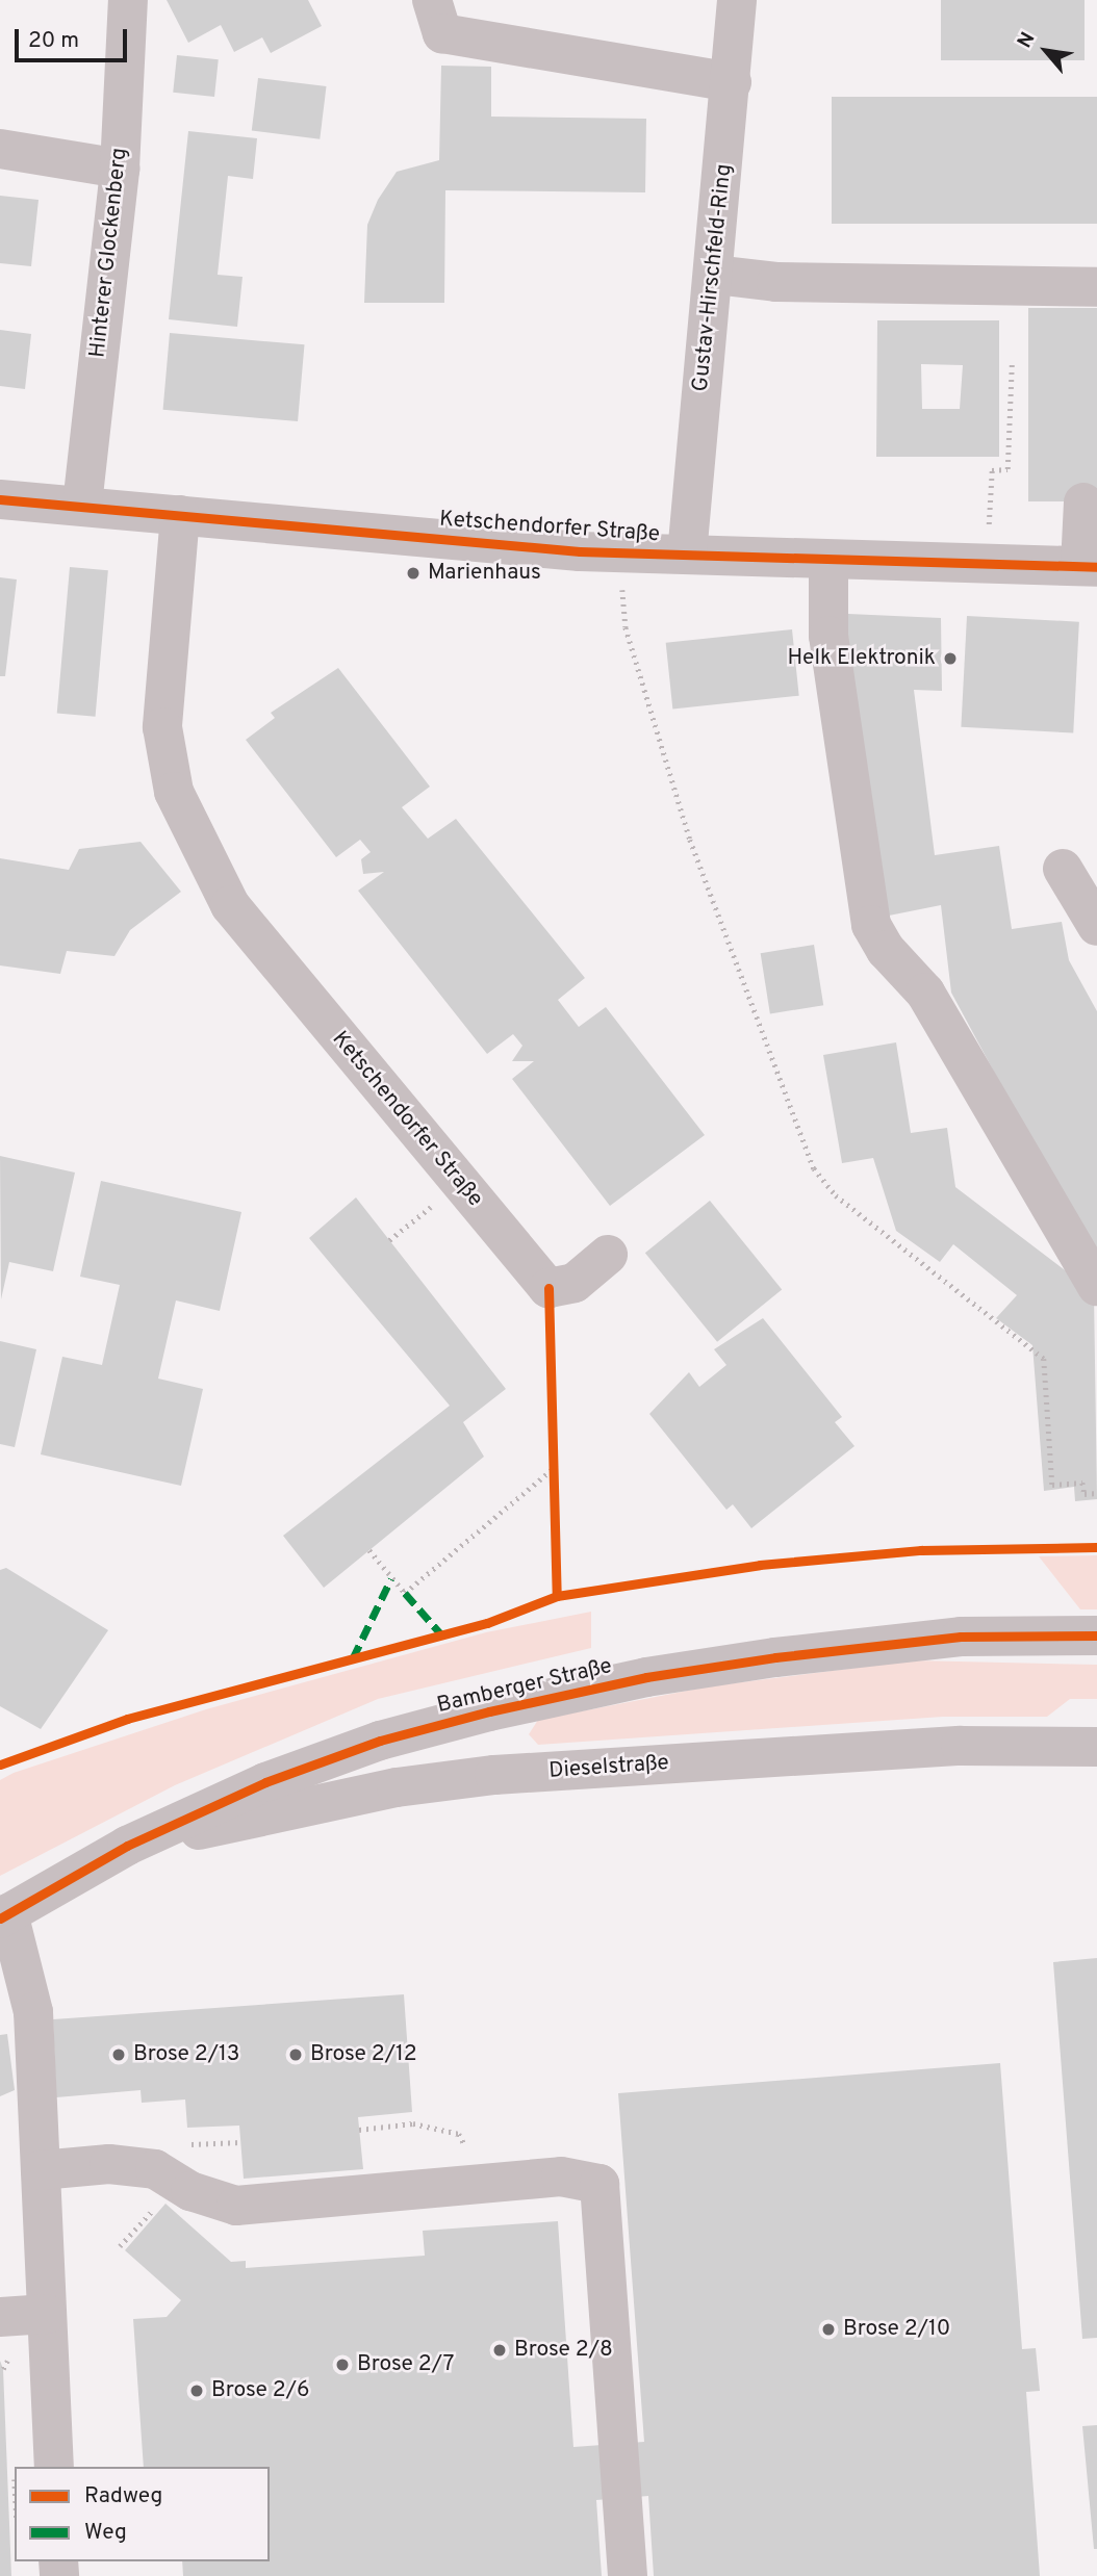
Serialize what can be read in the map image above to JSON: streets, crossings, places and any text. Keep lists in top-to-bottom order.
{
  "streets": {
    "street": [
      "Hinterer Glockenberg",
      "Gustav-Hirschfeld-Ring",
      "Ketschendorfer Straße",
      "Bamberger Straße",
      "Dieselstraße"
    ]
  },
  "crossings": [
    ["Hinterer Glockenberg", "Ketschendorfer Straße"],
    ["Gustav-Hirschfeld-Ring", "Ketschendorfer Straße"],
    ["Bamberger Straße", "Dieselstraße"]
  ],
  "places": [
    "Marienhaus",
    "Helk Elektronik",
    "Brose 2/13",
    "Brose 2/12",
    "Brose 2/10",
    "Brose 2/8",
    "Brose 2/7",
    "Brose 2/6"
  ],
  "legend": ["Radweg", "Weg"],
  "scale_bar": "20 m",
  "north": "top left"
}
